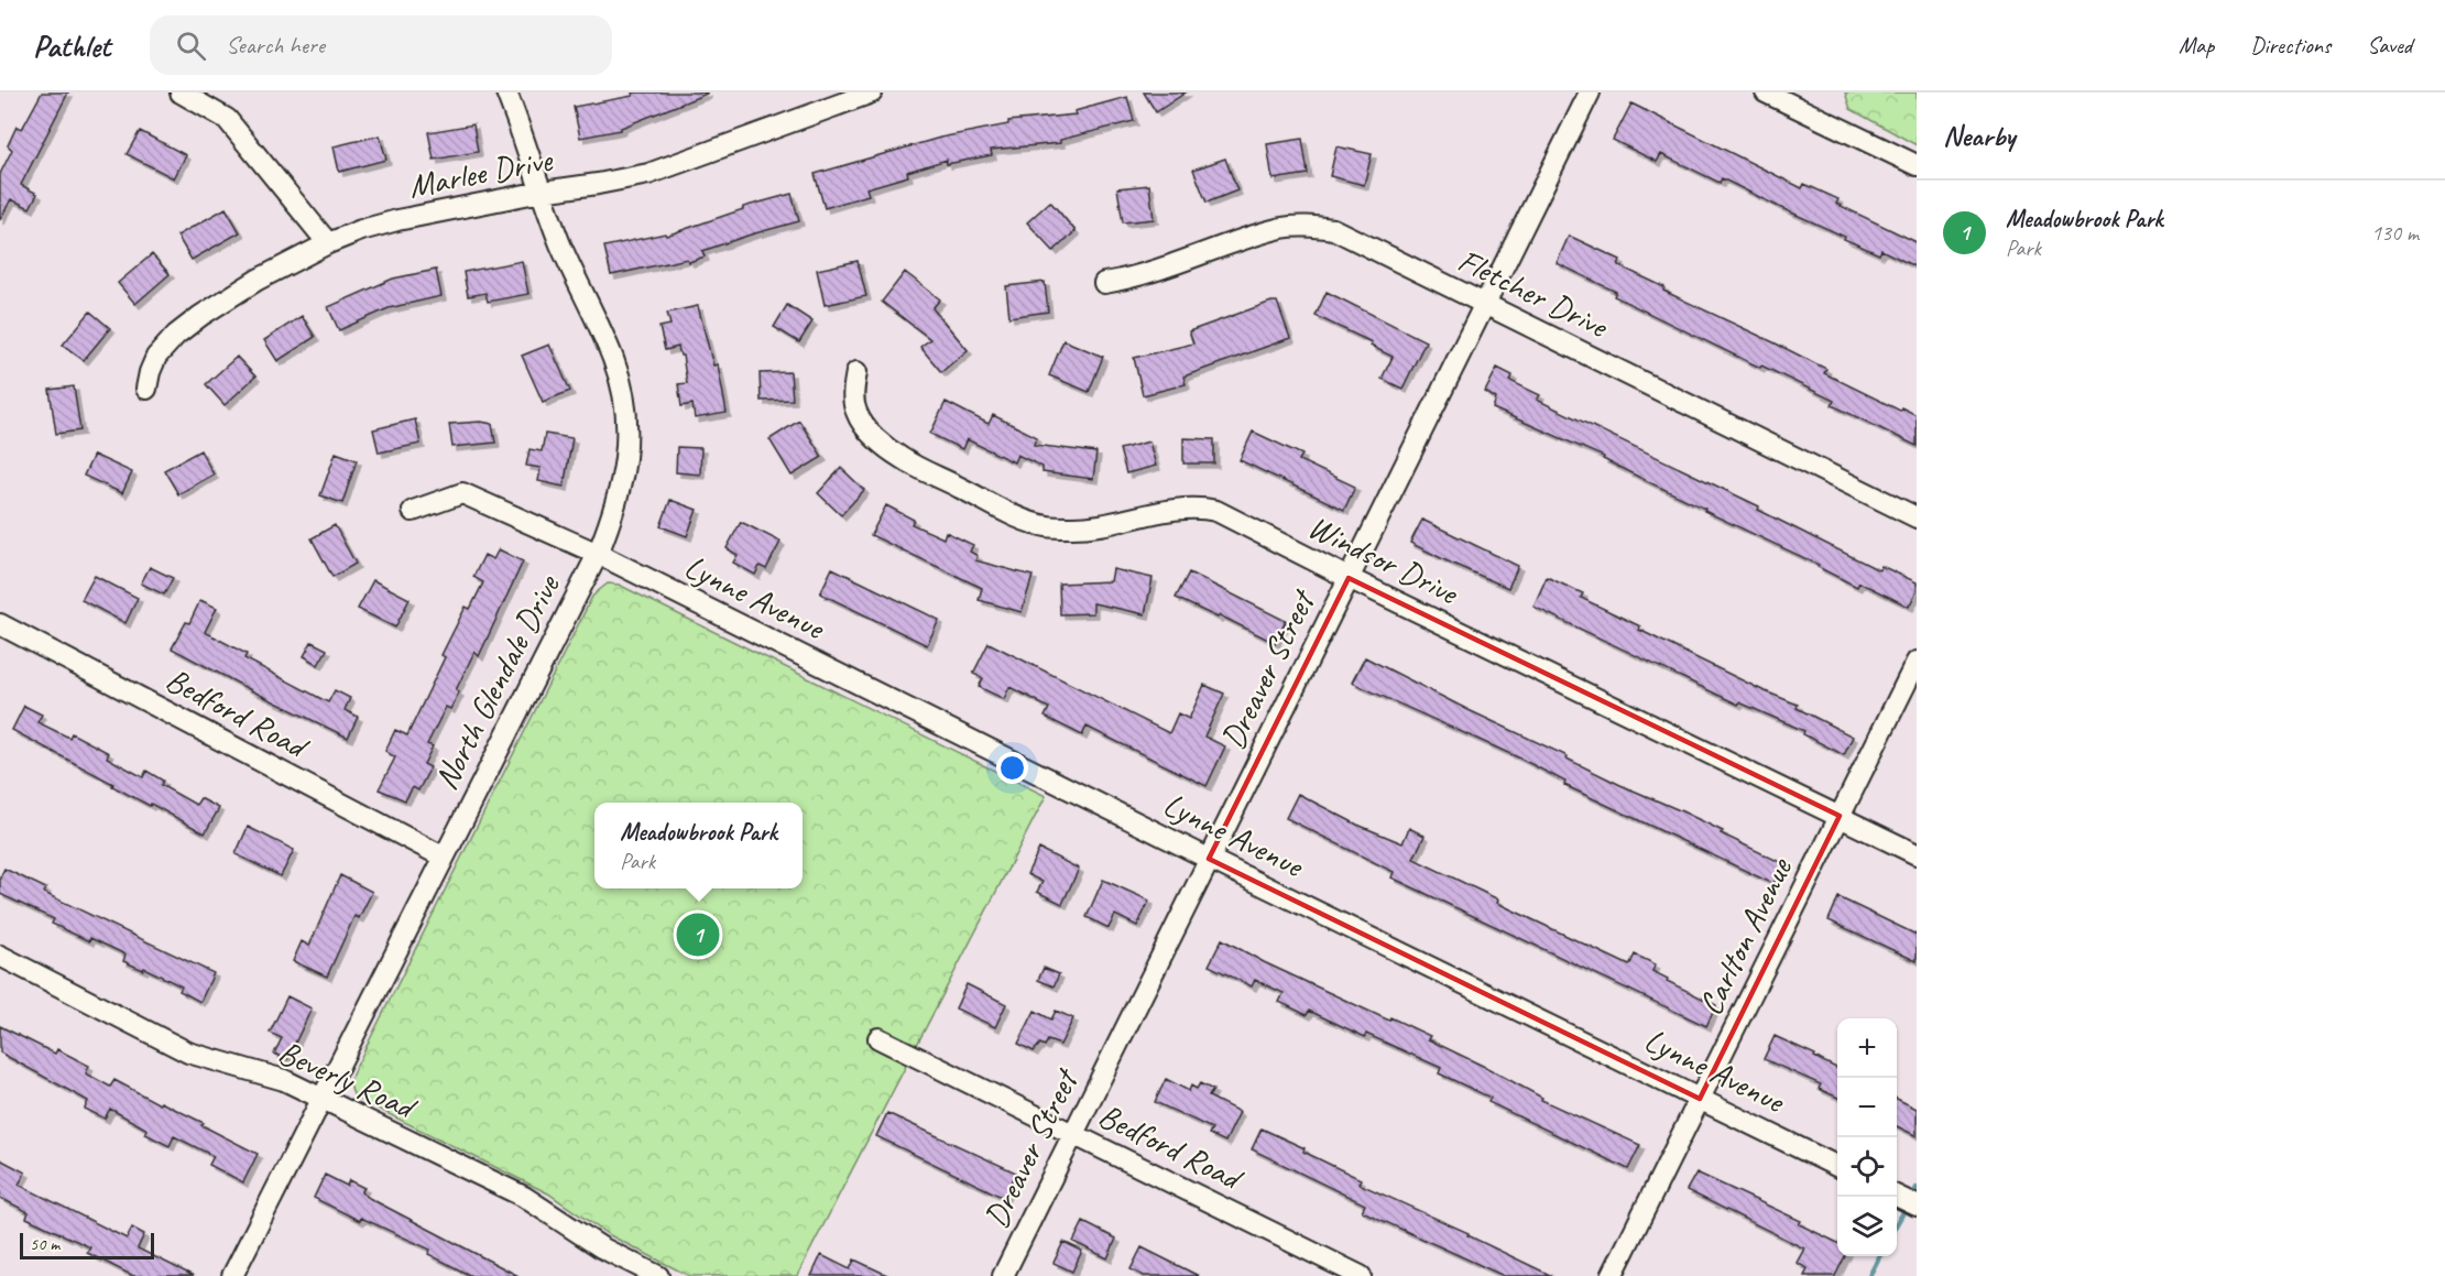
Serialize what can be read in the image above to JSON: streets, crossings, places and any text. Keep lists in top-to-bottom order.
{
  "streets": {
    "street": [
      "Marlee Drive",
      "Fletcher Drive",
      "Windsor Drive",
      "Lynne Avenue",
      "Dreaver Street",
      "North Glendale Drive",
      "Bedford Road",
      "Carlton Avenue",
      "Beverly Road"
    ]
  },
  "crossings": [
    ["Marlee Drive", "North Glendale Drive"],
    ["Fletcher Drive", "Dreaver Street"],
    ["Windsor Drive", "Dreaver Street"],
    ["Windsor Drive", "Carlton Avenue"],
    ["Lynne Avenue", "Dreaver Street"],
    ["Lynne Avenue", "North Glendale Drive"],
    ["Lynne Avenue", "Carlton Avenue"],
    ["Dreaver Street", "Bedford Road"],
    ["North Glendale Drive", "Bedford Road"],
    ["North Glendale Drive", "Beverly Road"]
  ],
  "scale_bar": "50 m",
  "page": {
    "header": "Pathlet",
    "search": "Search here",
    "nav": ["Map", "Directions", "Saved"],
    "heading": "Nearby",
    "list": [
      {
        "mark": "1",
        "name": "Meadowbrook Park",
        "note": "Park",
        "value": "130 m"
      }
    ],
    "popup": ["Meadowbrook Park", "Park"],
    "pins": "1",
    "map_buttons": ["+", "−"],
    "scale": "50 m"
  }
}
